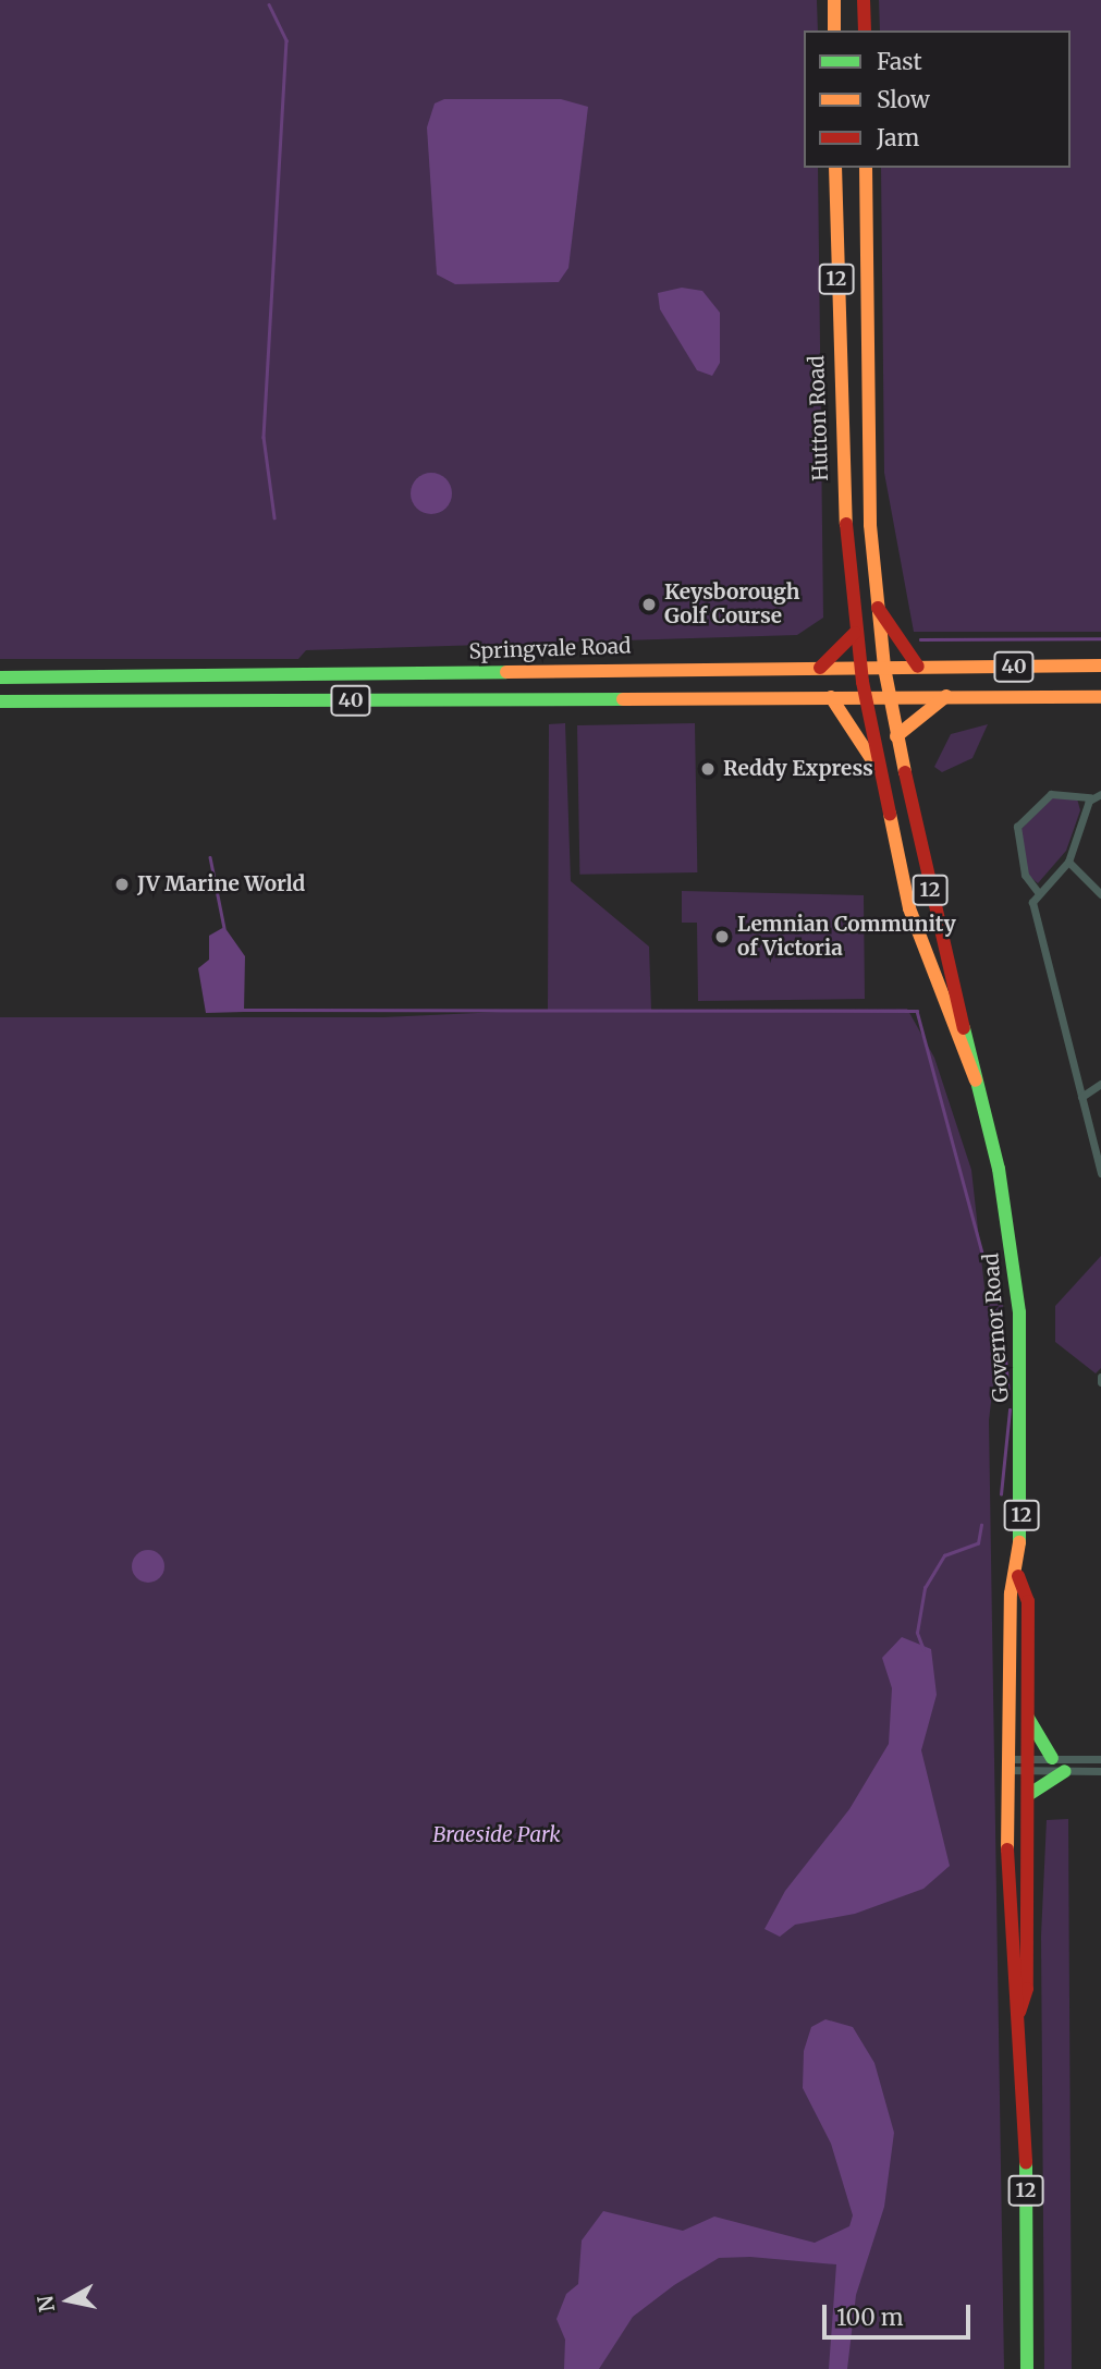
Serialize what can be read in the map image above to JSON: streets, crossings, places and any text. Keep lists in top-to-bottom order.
{
  "streets": {
    "main road": [
      "12",
      "Hutton Road",
      "Springvale Road",
      "40",
      "Governor Road"
    ]
  },
  "crossings": [
    ["12", "Springvale Road"],
    ["12", "Governor Road"],
    ["Hutton Road", "Springvale Road"],
    ["Hutton Road", "Governor Road"],
    ["Springvale Road", "Governor Road"],
    ["40", "Governor Road"]
  ],
  "parks": ["Braeside Park"],
  "places": [
    "Keysborough Golf Course",
    "Reddy Express",
    "JV Marine World",
    "Lemnian Community of Victoria"
  ],
  "legend": ["Fast", "Slow", "Jam"],
  "scale_bar": "100 m",
  "north": "left"
}
